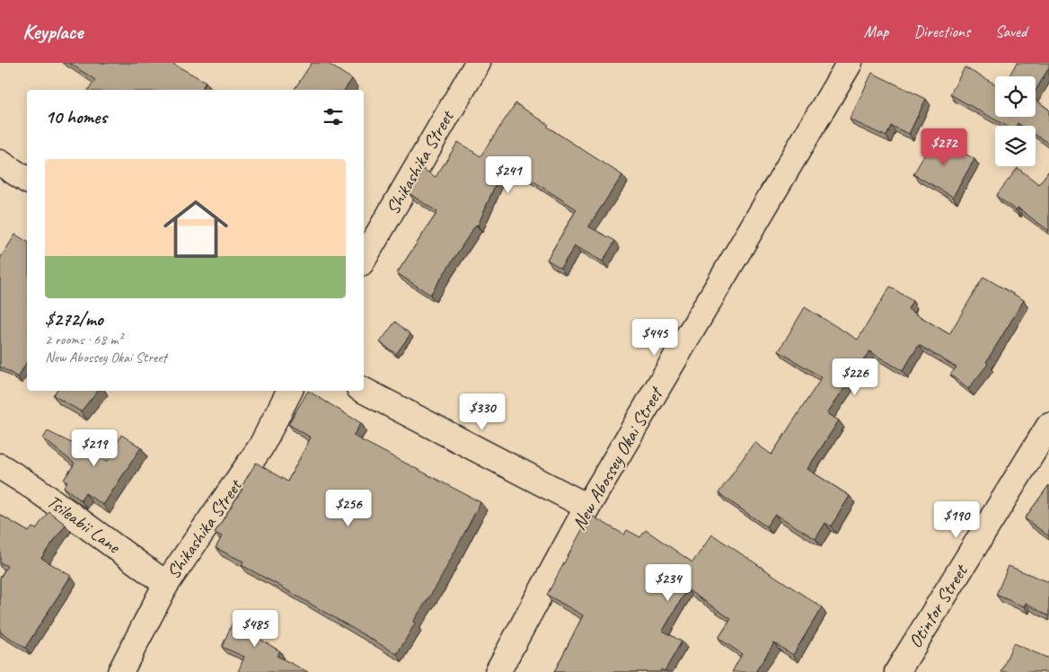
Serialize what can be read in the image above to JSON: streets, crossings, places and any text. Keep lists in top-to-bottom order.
{
  "streets": {
    "street": [
      "Shikashika Street",
      "New Abossey Okai Street",
      "Tsileabii Lane",
      "Otintor Street"
    ]
  },
  "crossings": [
    ["Shikashika Street", "Tsileabii Lane"]
  ],
  "page": {
    "header": "Keyplace",
    "nav": ["Map", "Directions", "Saved"],
    "heading": "10 homes",
    "price": [
      "$272",
      "$241",
      "$445",
      "$226",
      "$330",
      "$219",
      "$256",
      "$190",
      "$234",
      "$485"
    ],
    "list": [
      {
        "name": "$272/mo",
        "note": "2 rooms · 68 m² · New Abossey Okai Street"
      }
    ]
  }
}
